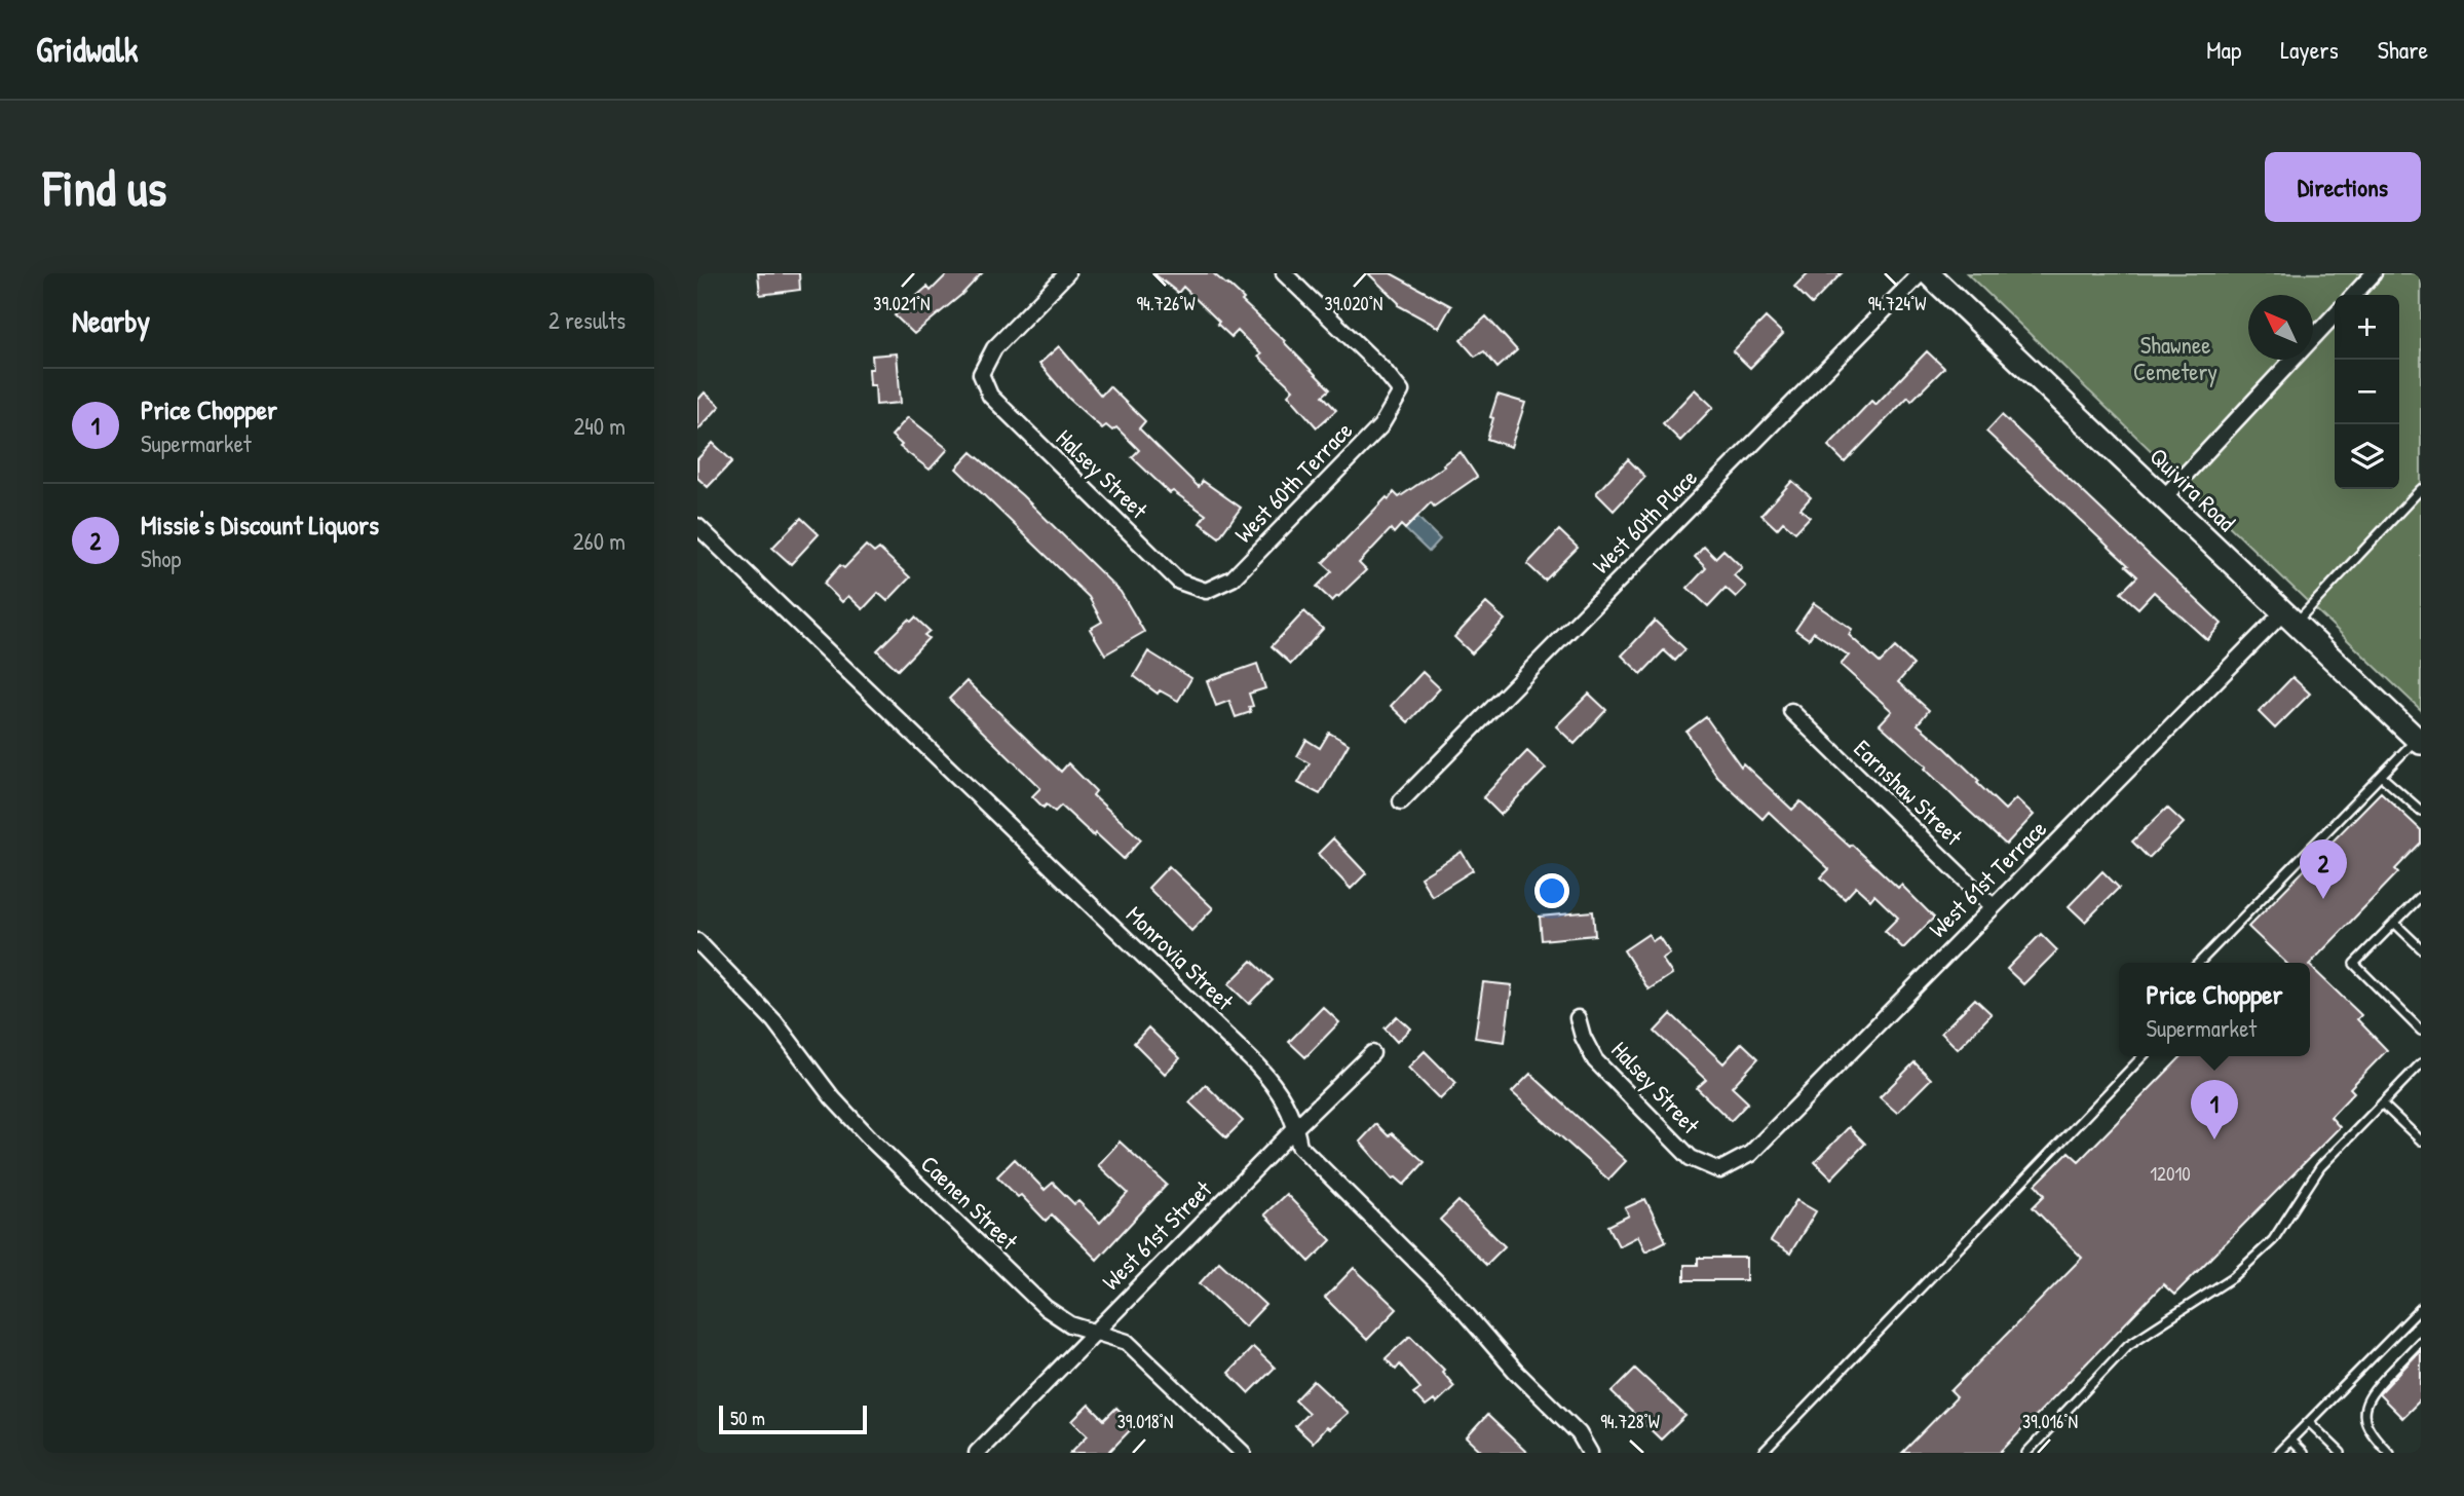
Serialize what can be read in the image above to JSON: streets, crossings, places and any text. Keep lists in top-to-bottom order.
{
  "streets": {
    "main road": ["Quivira Road"],
    "street": [
      "Halsey Street",
      "West 60th Terrace",
      "West 60th Place",
      "Earnshaw Street",
      "West 61st Terrace",
      "Monrovia Street",
      "Caenen Street",
      "West 61st Street"
    ]
  },
  "crossings": [
    ["Halsey Street", "West 60th Terrace"],
    ["Halsey Street", "West 61st Terrace"],
    ["Quivira Road", "West 61st Terrace"],
    ["Earnshaw Street", "West 61st Terrace"],
    ["Monrovia Street", "West 61st Street"],
    ["Caenen Street", "West 61st Street"]
  ],
  "parks": ["Shawnee Cemetery"],
  "house_numbers": ["12010"],
  "scale_bar": "50 m",
  "north": "top left",
  "page": {
    "header": "Gridwalk",
    "nav": ["Map", "Layers", "Share"],
    "buttons": "Directions",
    "title": "Find us",
    "heading": ["Nearby", "2 results"],
    "map_buttons": ["+", "−"],
    "list": [
      {
        "mark": "1",
        "name": "Price Chopper",
        "note": "Supermarket",
        "value": "240 m"
      },
      {
        "mark": "2",
        "name": "Missie's Discount Liquors",
        "note": "Shop",
        "value": "260 m"
      }
    ],
    "pins": ["2", "1"],
    "popup": ["Price Chopper", "Supermarket"],
    "scale": "50 m"
  },
  "coordinates": [
    "94.726°W",
    "94.724°W",
    "39.021°N",
    "39.020°N",
    "39.018°N",
    "39.016°N",
    "94.728°W"
  ]
}
